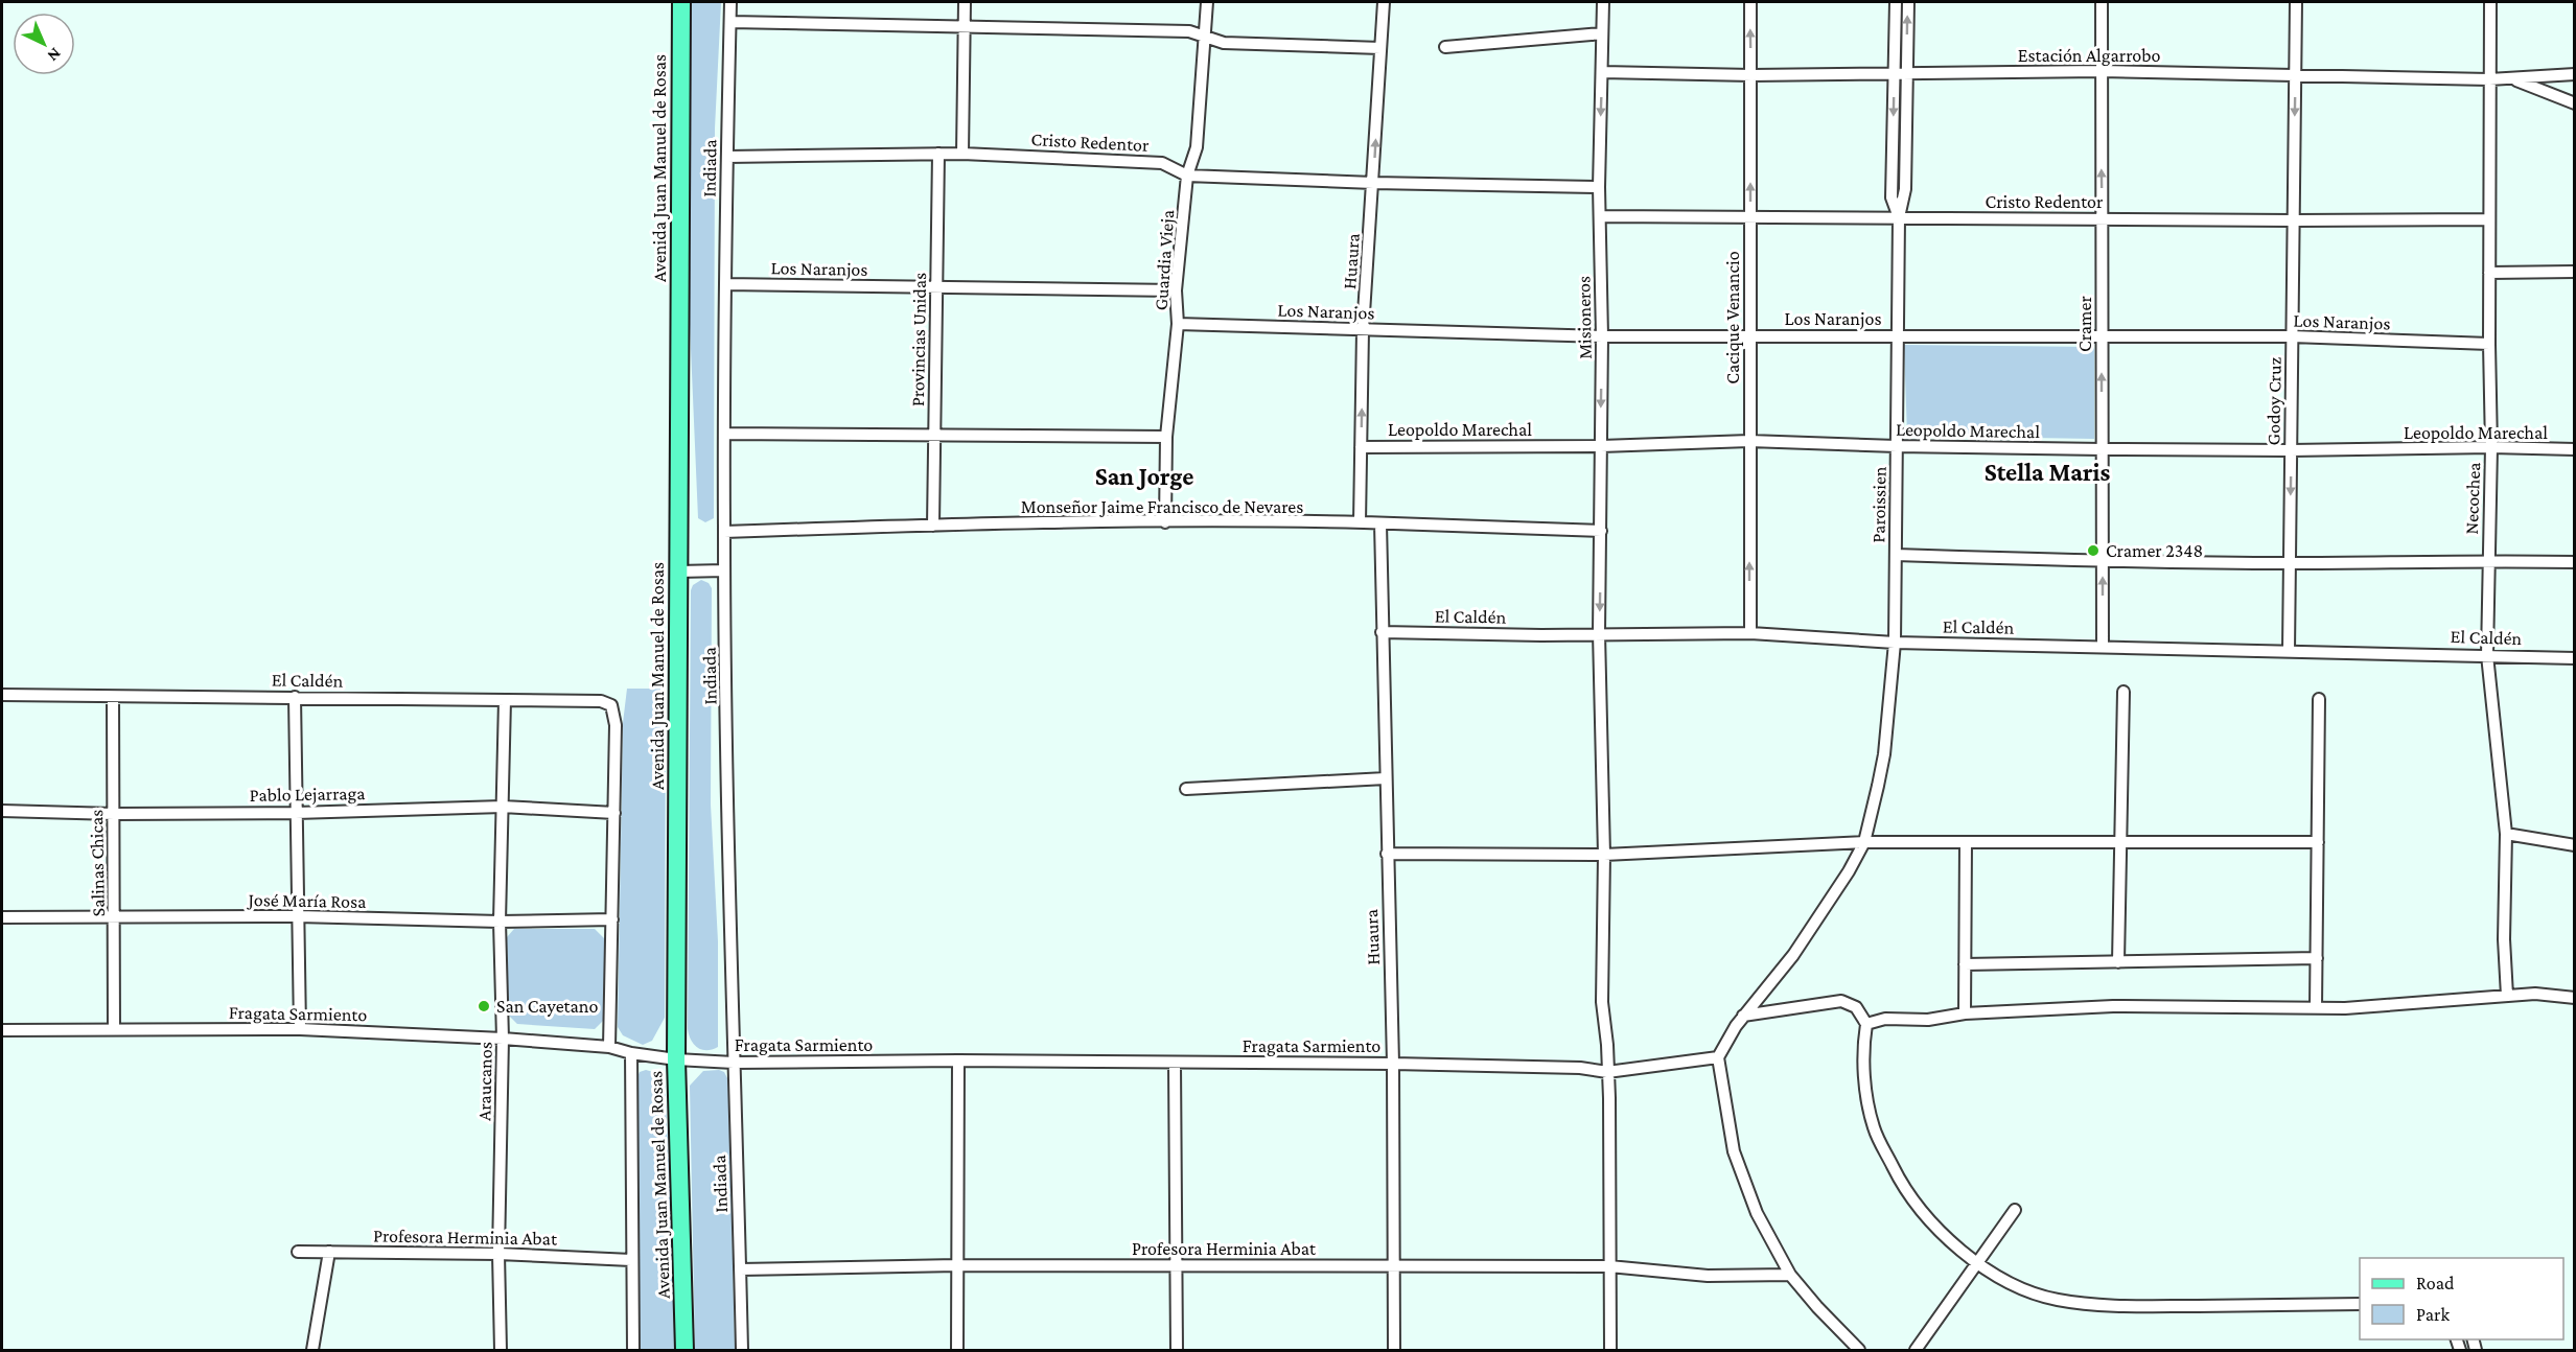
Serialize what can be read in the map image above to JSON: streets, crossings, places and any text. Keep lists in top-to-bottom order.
{
  "streets": {
    "main road": ["Avenida Juan Manuel de Rosas"],
    "street": [
      "Estación Algarrobo",
      "Cristo Redentor",
      "Indiada",
      "Guardia Vieja",
      "Huaura",
      "Los Naranjos",
      "Misioneros",
      "Cacique Venancio",
      "Cramer",
      "Provincias Unidas",
      "Godoy Cruz",
      "Leopoldo Marechal",
      "Necochea",
      "Paroissien",
      "Monseñor Jaime Francisco de Nevares",
      "El Caldén",
      "Pablo Lejarraga",
      "Salinas Chicas",
      "José María Rosa",
      "Fragata Sarmiento",
      "Araucanos",
      "Profesora Herminia Abat"
    ]
  },
  "crossings": [
    ["Estación Algarrobo", "Misioneros"],
    ["Estación Algarrobo", "Cacique Venancio"],
    ["Estación Algarrobo", "Cramer"],
    ["Estación Algarrobo", "Godoy Cruz"],
    ["Estación Algarrobo", "Necochea"],
    ["Estación Algarrobo", "Paroissien"],
    ["Cristo Redentor", "Indiada"],
    ["Cristo Redentor", "Guardia Vieja"],
    ["Cristo Redentor", "Huaura"],
    ["Cristo Redentor", "Misioneros"],
    ["Cristo Redentor", "Cacique Venancio"],
    ["Cristo Redentor", "Cramer"],
    ["Cristo Redentor", "Provincias Unidas"],
    ["Cristo Redentor", "Godoy Cruz"],
    ["Cristo Redentor", "Necochea"],
    ["Cristo Redentor", "Paroissien"],
    ["Avenida Juan Manuel de Rosas", "Fragata Sarmiento"],
    ["Indiada", "Los Naranjos"],
    ["Indiada", "Monseñor Jaime Francisco de Nevares"],
    ["Indiada", "Fragata Sarmiento"],
    ["Indiada", "Profesora Herminia Abat"],
    ["Guardia Vieja", "Los Naranjos"],
    ["Guardia Vieja", "Monseñor Jaime Francisco de Nevares"],
    ["Huaura", "Los Naranjos"],
    ["Huaura", "Leopoldo Marechal"],
    ["Huaura", "Monseñor Jaime Francisco de Nevares"],
    ["Huaura", "El Caldén"],
    ["Huaura", "Fragata Sarmiento"],
    ["Huaura", "Profesora Herminia Abat"],
    ["Los Naranjos", "Misioneros"],
    ["Los Naranjos", "Cacique Venancio"],
    ["Los Naranjos", "Cramer"],
    ["Los Naranjos", "Provincias Unidas"],
    ["Los Naranjos", "Godoy Cruz"],
    ["Los Naranjos", "Necochea"],
    ["Los Naranjos", "Paroissien"],
    ["Misioneros", "Leopoldo Marechal"],
    ["Misioneros", "Monseñor Jaime Francisco de Nevares"],
    ["Misioneros", "El Caldén"],
    ["Misioneros", "Fragata Sarmiento"],
    ["Cacique Venancio", "Leopoldo Marechal"],
    ["Cacique Venancio", "El Caldén"],
    ["Cramer", "Leopoldo Marechal"],
    ["Cramer", "El Caldén"],
    ["Provincias Unidas", "Monseñor Jaime Francisco de Nevares"],
    ["Godoy Cruz", "Leopoldo Marechal"],
    ["Godoy Cruz", "El Caldén"],
    ["Leopoldo Marechal", "Necochea"],
    ["Leopoldo Marechal", "Paroissien"],
    ["Necochea", "El Caldén"],
    ["Paroissien", "El Caldén"],
    ["Paroissien", "Fragata Sarmiento"],
    ["El Caldén", "Pablo Lejarraga"],
    ["El Caldén", "Salinas Chicas"],
    ["El Caldén", "Araucanos"],
    ["Pablo Lejarraga", "Salinas Chicas"],
    ["Pablo Lejarraga", "Araucanos"],
    ["Salinas Chicas", "José María Rosa"],
    ["Salinas Chicas", "Fragata Sarmiento"],
    ["José María Rosa", "Araucanos"],
    ["Fragata Sarmiento", "Araucanos"],
    ["Araucanos", "Profesora Herminia Abat"]
  ],
  "one_way": ["Cacique Venancio", "Cramer", "Godoy Cruz"],
  "districts": ["Stella Maris", "San Jorge"],
  "places": ["Cramer 2348", "San Cayetano"],
  "legend": ["Road", "Park"],
  "north": "bottom right"
}
